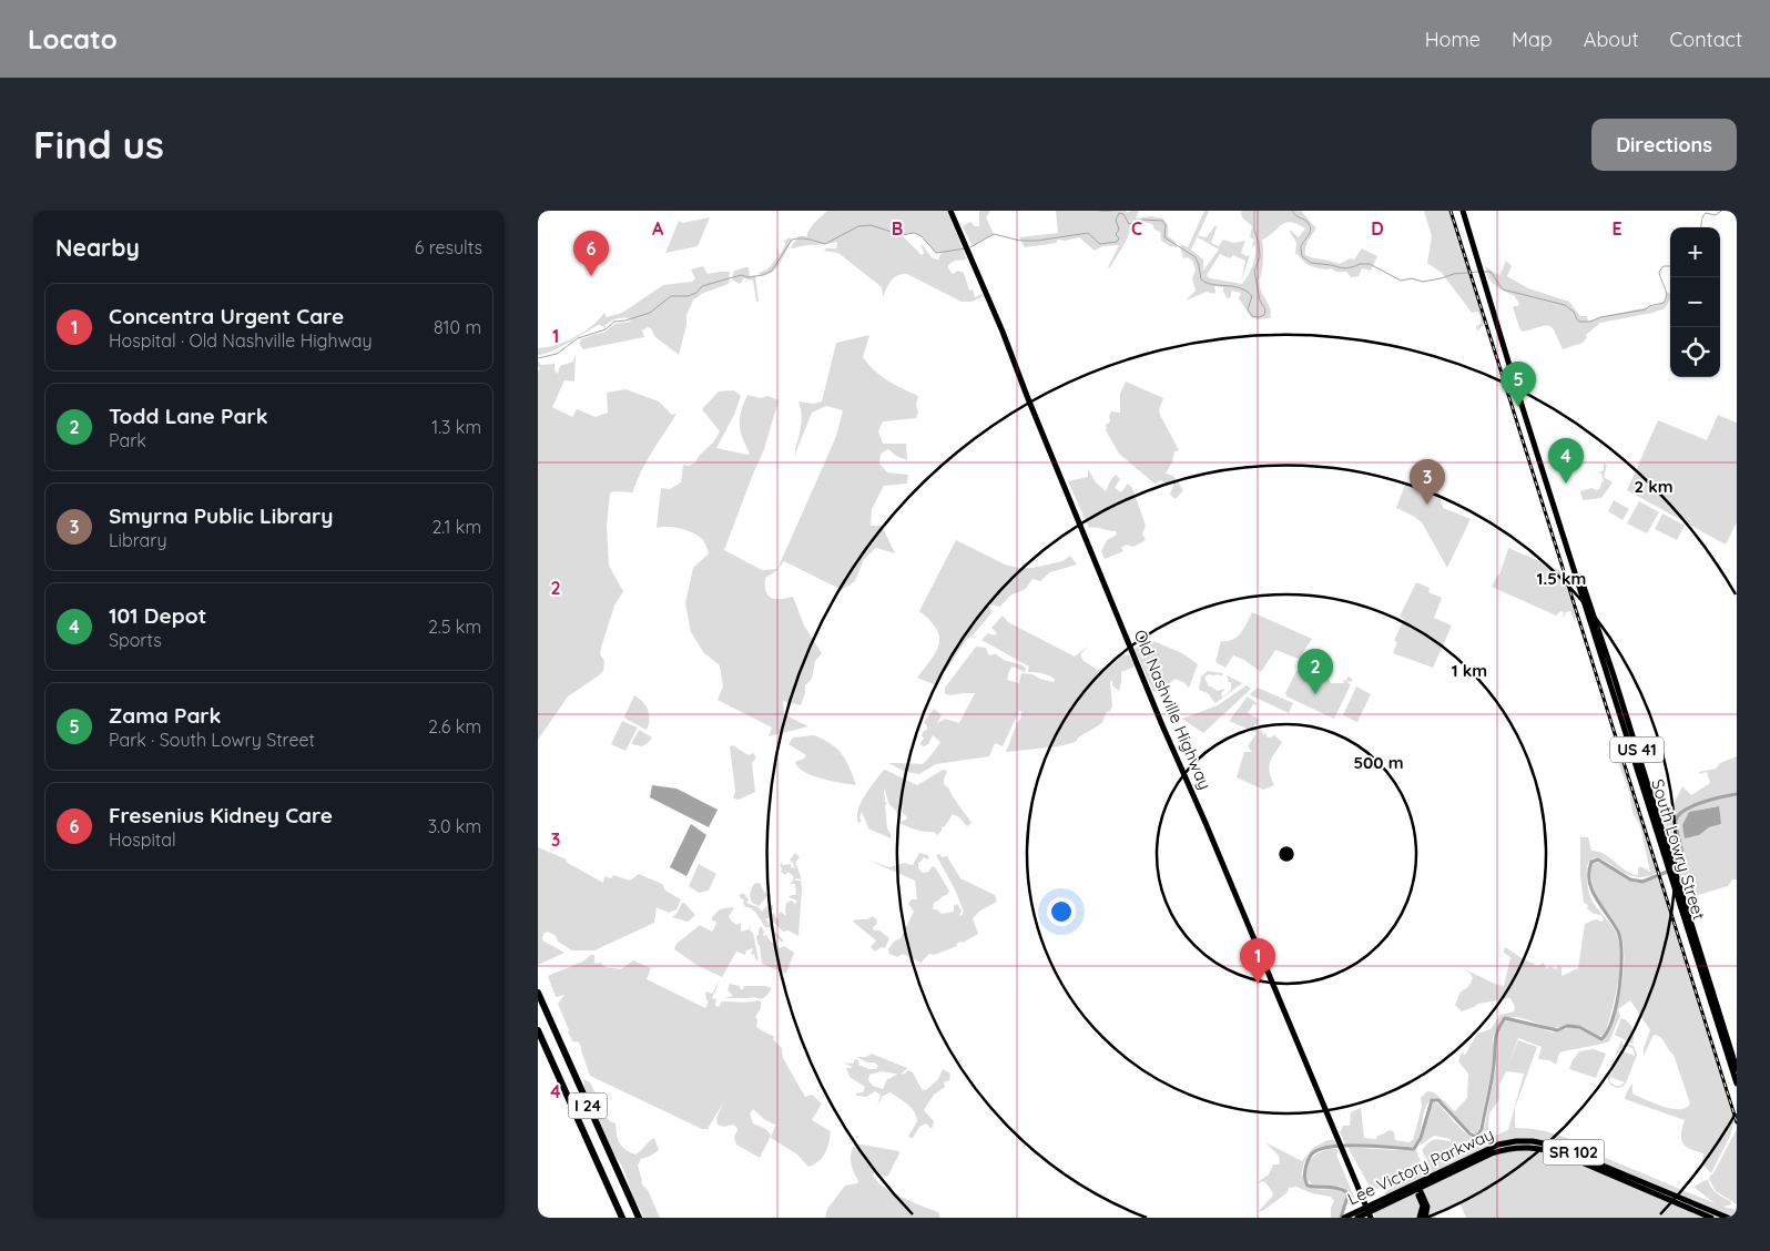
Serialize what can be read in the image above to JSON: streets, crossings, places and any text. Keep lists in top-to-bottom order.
{
  "streets": {
    "highway": ["I 24"],
    "main road": [
      "Old Nashville Highway",
      "US 41",
      "South Lowry Street",
      "SR 102",
      "Lee Victory Parkway"
    ]
  },
  "crossings": [
    ["US 41", "South Lowry Street"]
  ],
  "page": {
    "header": "Locato",
    "nav": [
      "Home",
      "Map",
      "About",
      "Contact"
    ],
    "buttons": "Directions",
    "title": "Find us",
    "heading": ["Nearby", "6 results"],
    "map_buttons": ["+", "−"],
    "pins": [
      "6",
      "5",
      "4",
      "3",
      "2",
      "1"
    ],
    "list": [
      {
        "mark": "1",
        "name": "Concentra Urgent Care",
        "note": "Hospital · Old Nashville Highway",
        "value": "810 m"
      },
      {
        "mark": "2",
        "name": "Todd Lane Park",
        "note": "Park",
        "value": "1.3 km"
      },
      {
        "mark": "3",
        "name": "Smyrna Public Library",
        "note": "Library",
        "value": "2.1 km"
      },
      {
        "mark": "4",
        "name": "101 Depot",
        "note": "Sports",
        "value": "2.5 km"
      },
      {
        "mark": "5",
        "name": "Zama Park",
        "note": "Park · South Lowry Street",
        "value": "2.6 km"
      },
      {
        "mark": "6",
        "name": "Fresenius Kidney Care",
        "note": "Hospital",
        "value": "3.0 km"
      }
    ]
  },
  "grid": {
    "columns": [
      "A",
      "B",
      "C",
      "D",
      "E"
    ],
    "rows": [
      "1",
      "2",
      "3",
      "4"
    ]
  },
  "rings": [
    "2 km",
    "1.5 km",
    "1 km",
    "500 m"
  ]
}
